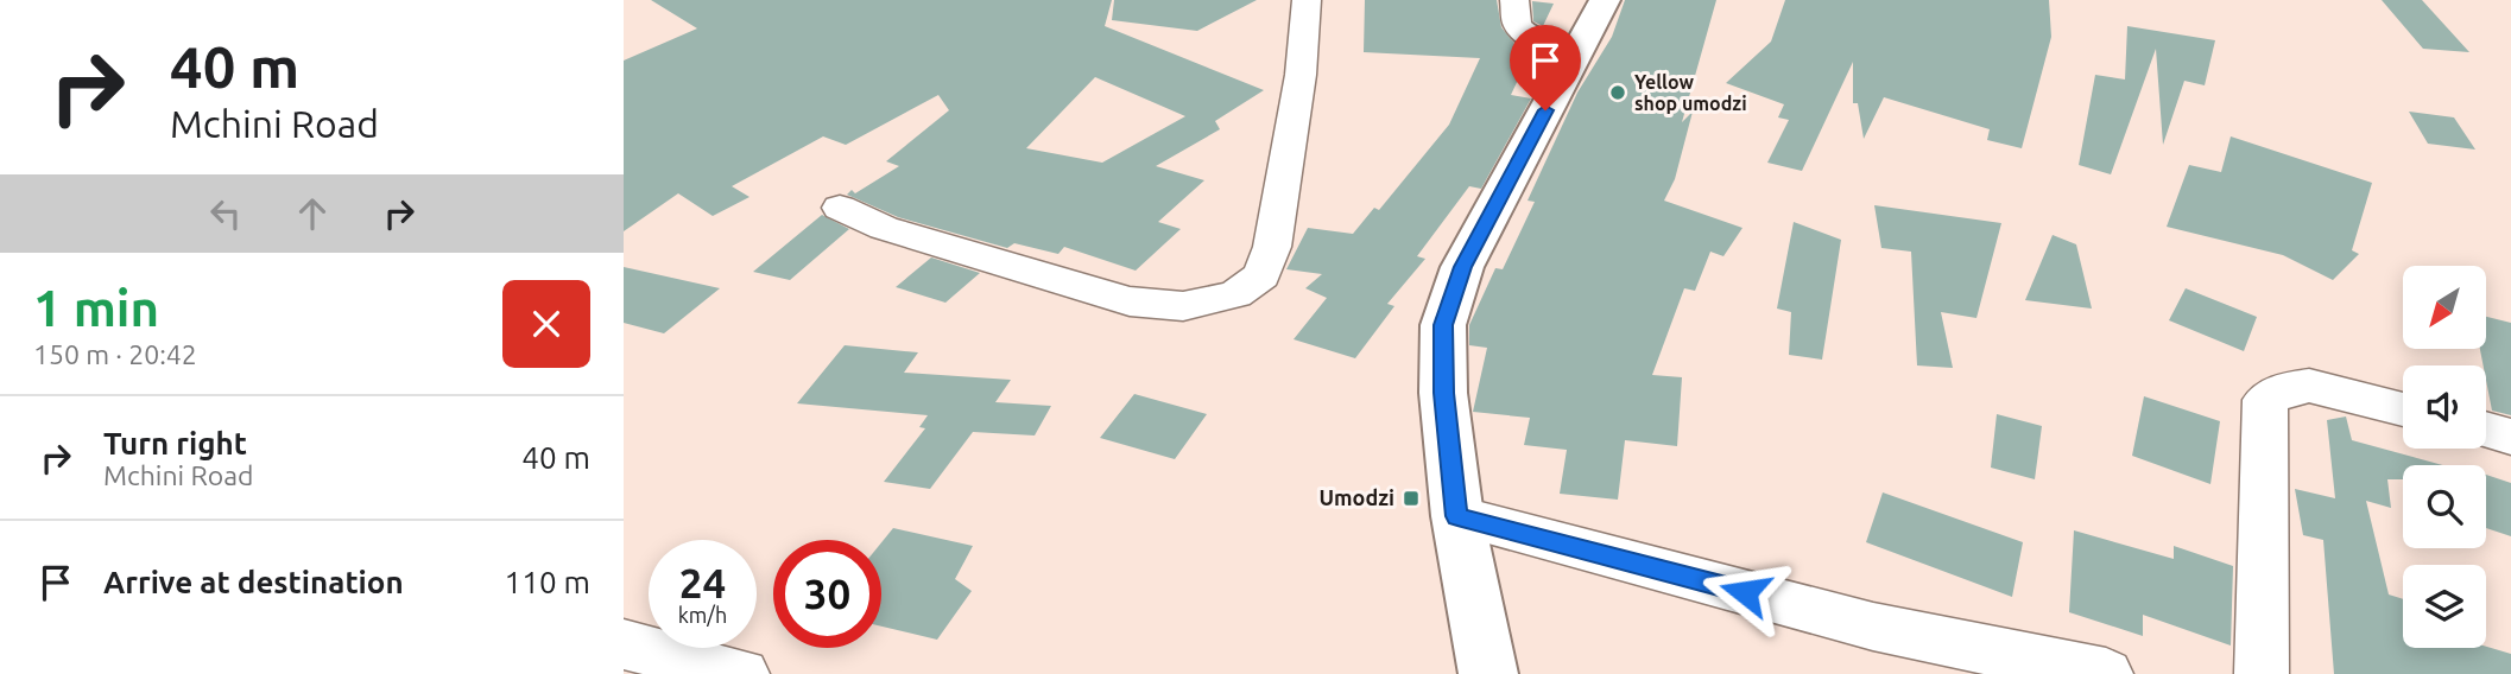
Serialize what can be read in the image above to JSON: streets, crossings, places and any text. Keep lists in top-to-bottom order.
{
  "places": {
    "other": ["Yellow shop umodzi"],
    "transit": ["Umodzi"]
  },
  "north": "bottom left",
  "page": {
    "turn": ["40 m", "Mchini Road"],
    "heading": ["1 min", "150 m · 20:42"],
    "list": [
      {
        "name": "Turn right",
        "note": "Mchini Road",
        "value": "40 m"
      },
      {
        "name": "Arrive at destination",
        "value": "110 m"
      }
    ],
    "speed": "24 km/h",
    "limit": "30"
  }
}
